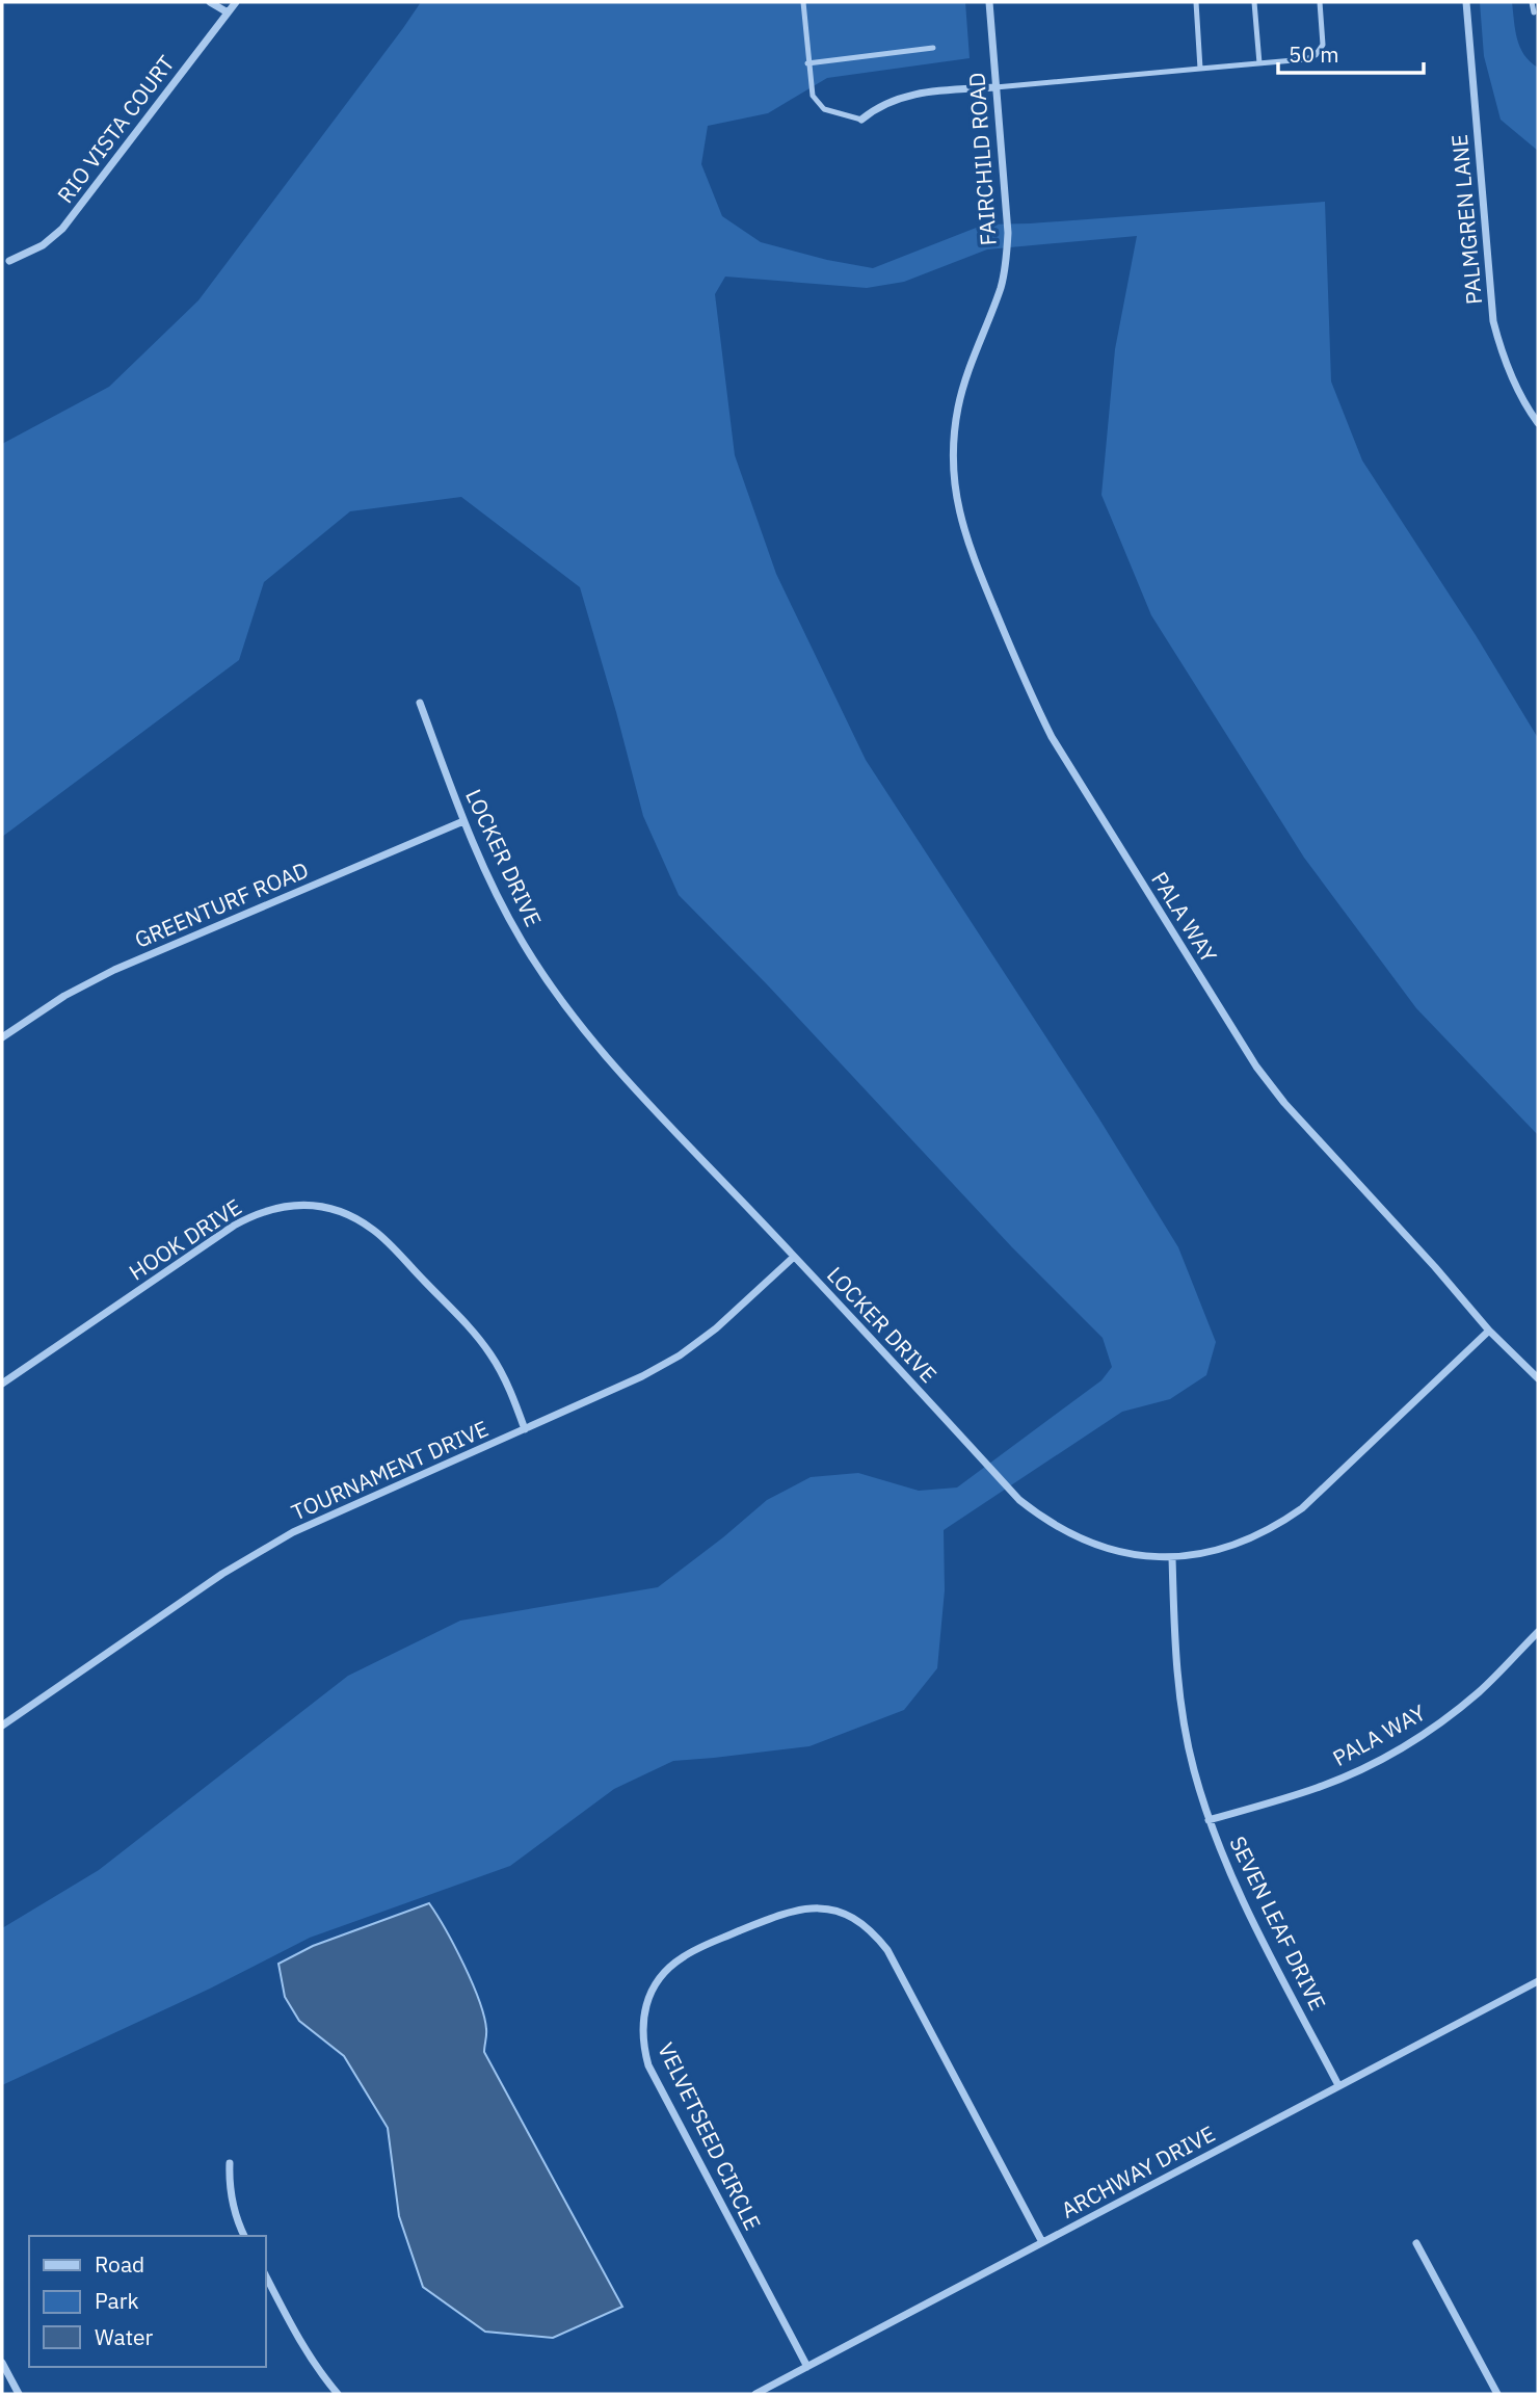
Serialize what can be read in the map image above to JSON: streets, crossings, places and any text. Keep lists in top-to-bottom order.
{
  "streets": {
    "street": [
      "RIO VISTA COURT",
      "FAIRCHILD ROAD",
      "PALMGREN LANE",
      "LOCKER DRIVE",
      "GREENTURF ROAD",
      "PALA WAY",
      "HOOK DRIVE",
      "TOURNAMENT DRIVE",
      "SEVEN LEAF DRIVE",
      "VELVETSEED CIRCLE",
      "ARCHWAY DRIVE"
    ]
  },
  "crossings": [
    ["FAIRCHILD ROAD", "PALA WAY"],
    ["LOCKER DRIVE", "GREENTURF ROAD"],
    ["LOCKER DRIVE", "PALA WAY"],
    ["LOCKER DRIVE", "TOURNAMENT DRIVE"],
    ["LOCKER DRIVE", "SEVEN LEAF DRIVE"],
    ["PALA WAY", "SEVEN LEAF DRIVE"],
    ["HOOK DRIVE", "TOURNAMENT DRIVE"],
    ["SEVEN LEAF DRIVE", "ARCHWAY DRIVE"],
    ["VELVETSEED CIRCLE", "ARCHWAY DRIVE"]
  ],
  "legend": ["Road", "Park", "Water"],
  "scale_bar": "50 m"
}
